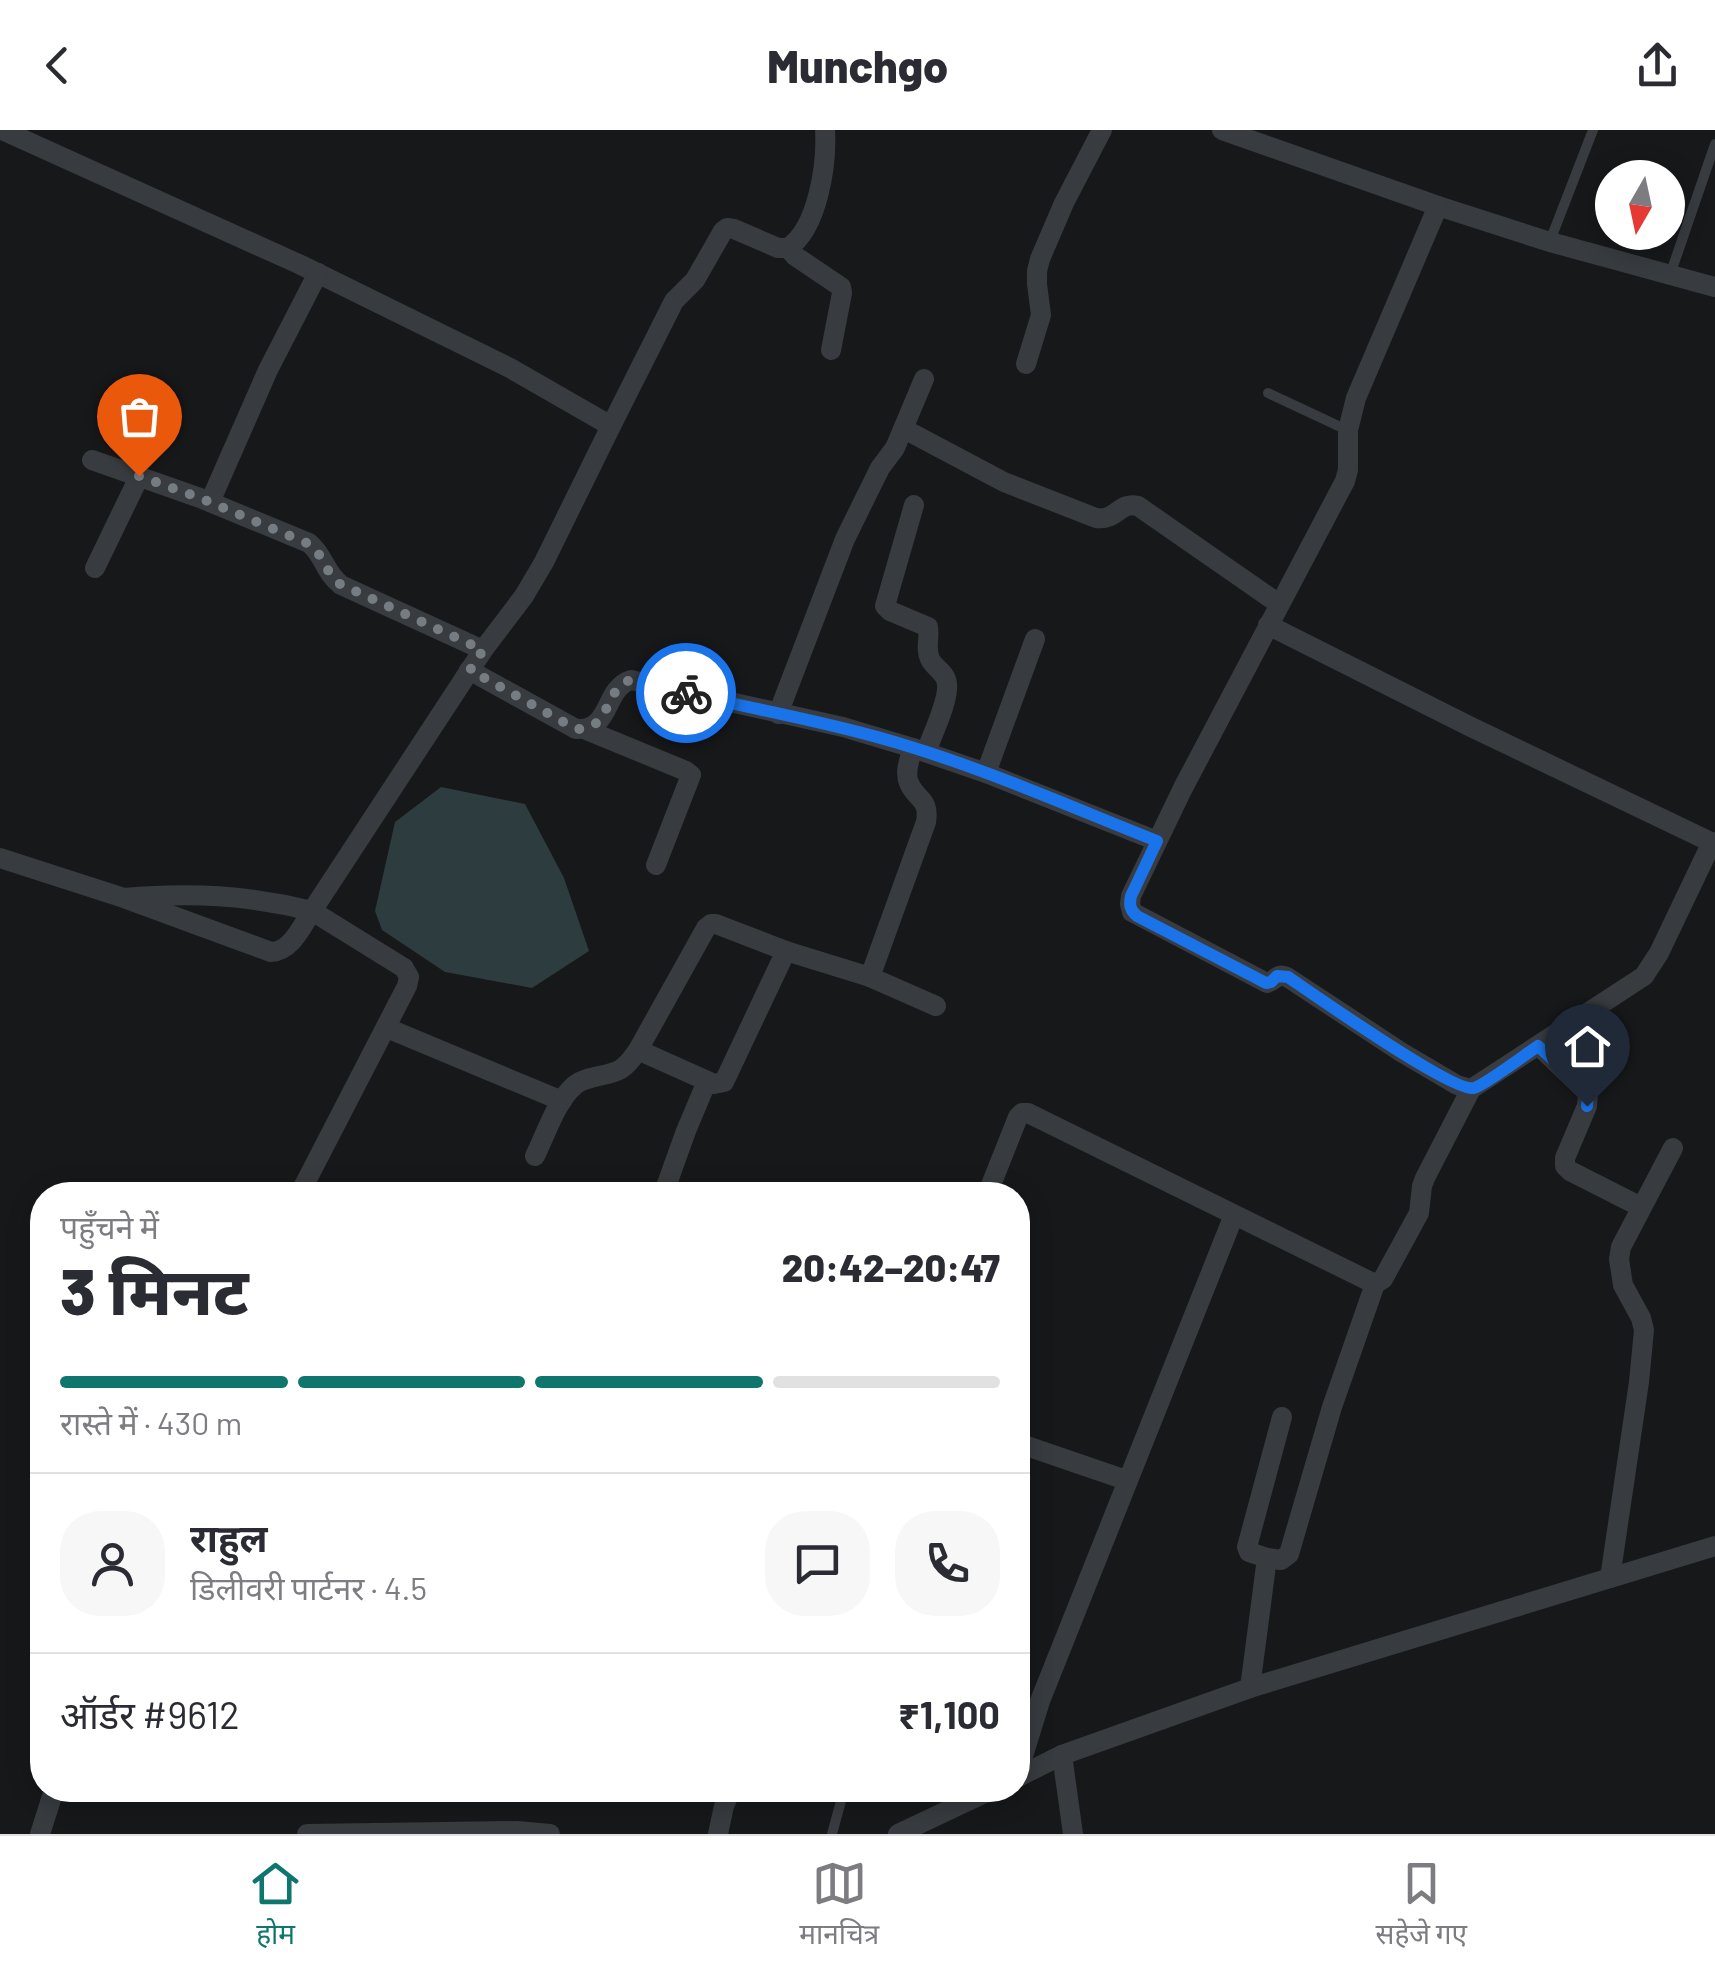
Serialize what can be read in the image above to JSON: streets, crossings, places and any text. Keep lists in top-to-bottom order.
{
  "north": "bottom",
  "page": {
    "header": "Munchgo",
    "heading": ["3 मिनट", "पहुँचने में", "20:42–20:47"],
    "panel": [
      "राहुल",
      "डिलीवरी पार्टनर · 4.5",
      "ऑर्डर #9612",
      "₹1,100"
    ],
    "bar": "रास्ते में · 430 m",
    "tabs": ["होम", "मानचित्र", "सहेजे गए"]
  }
}
